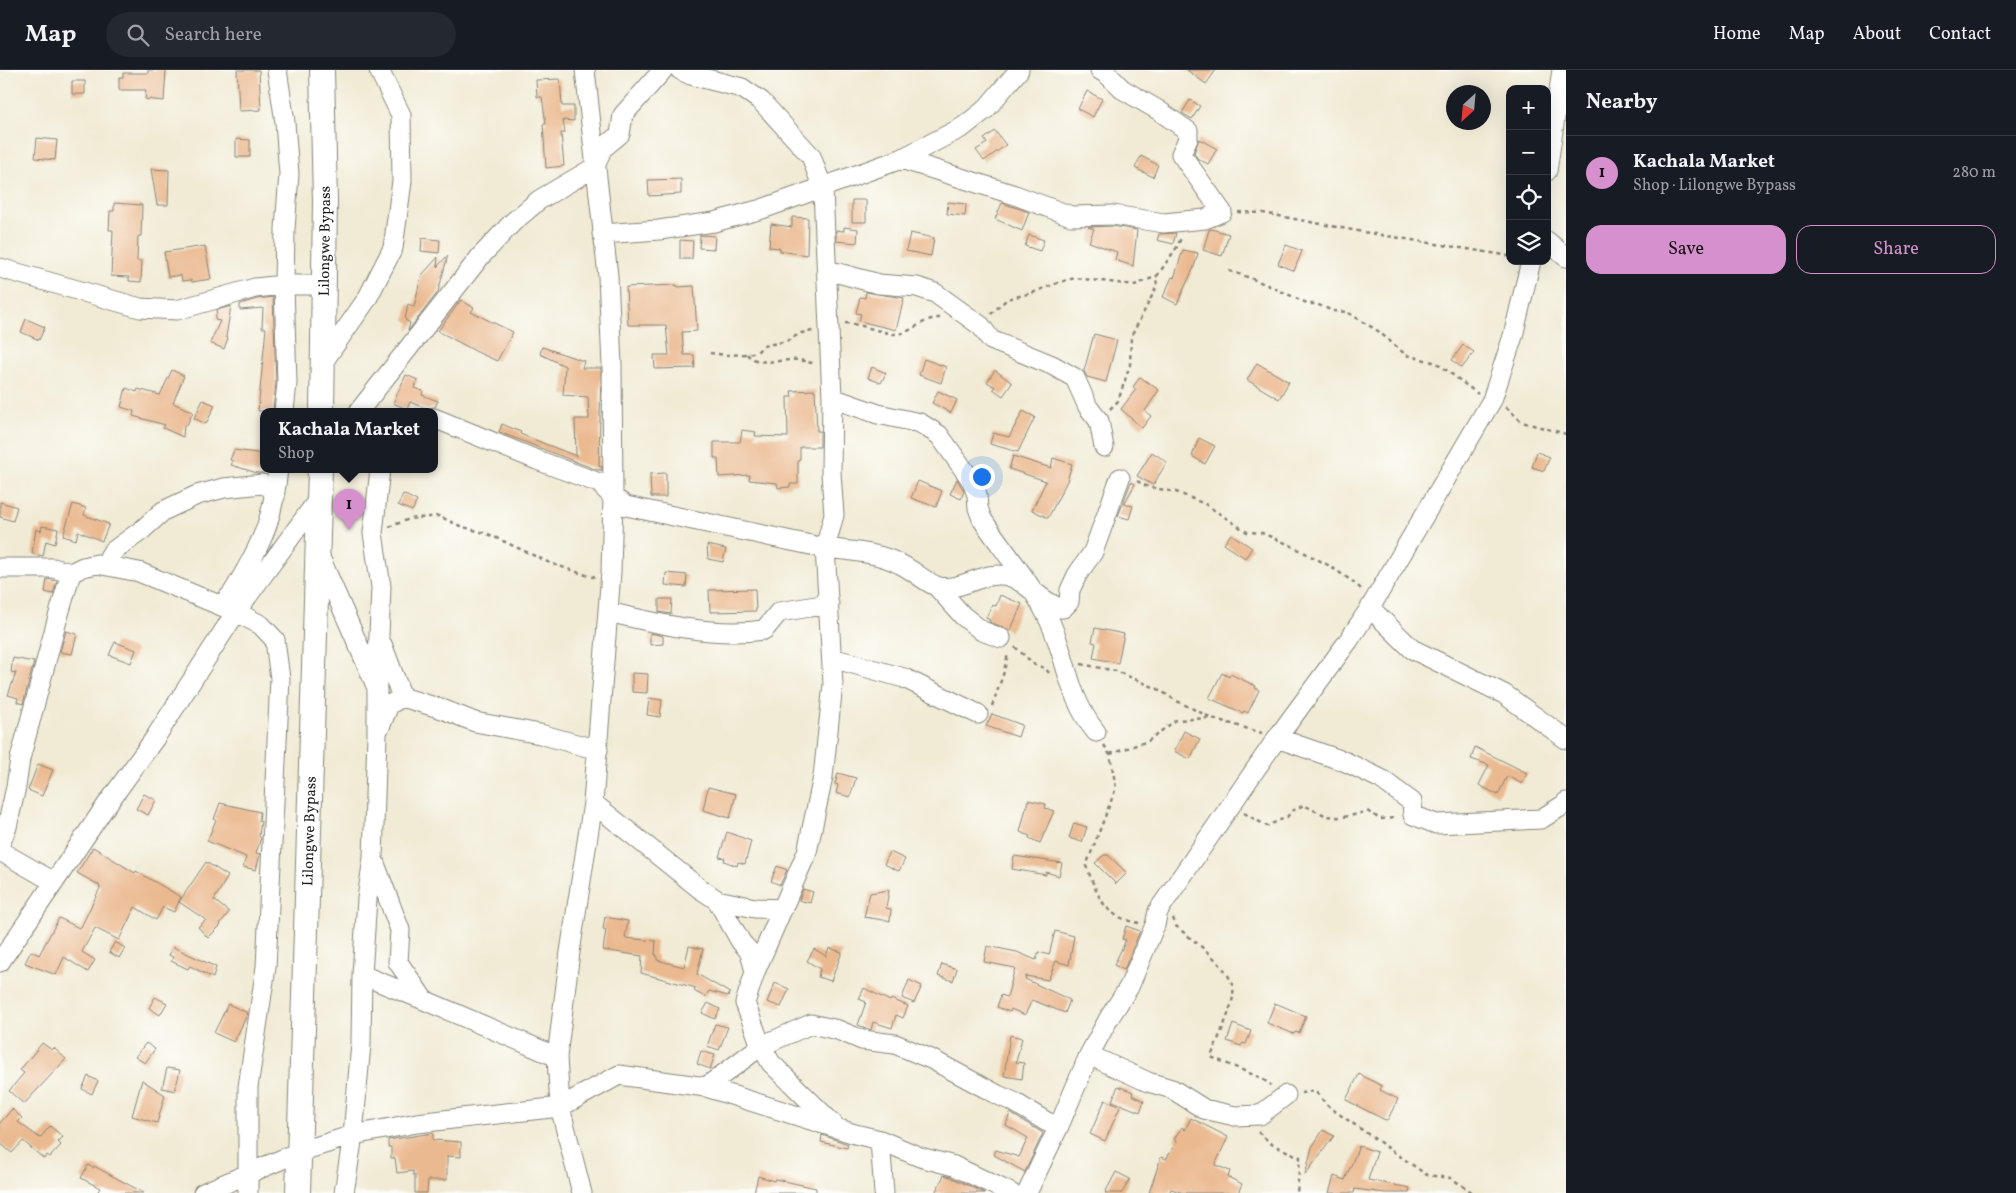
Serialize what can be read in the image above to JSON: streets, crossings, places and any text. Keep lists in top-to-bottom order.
{
  "streets": {
    "main road": ["Lilongwe Bypass"]
  },
  "north": "bottom left",
  "page": {
    "header": "Map",
    "search": "Search here",
    "nav": [
      "Home",
      "Map",
      "About",
      "Contact"
    ],
    "heading": "Nearby",
    "map_buttons": ["+", "−"],
    "list": [
      {
        "mark": "1",
        "name": "Kachala Market",
        "note": "Shop · Lilongwe Bypass",
        "value": "280 m"
      }
    ],
    "buttons": ["Save", "Share"],
    "popup": ["Kachala Market", "Shop"],
    "pins": "1"
  }
}
